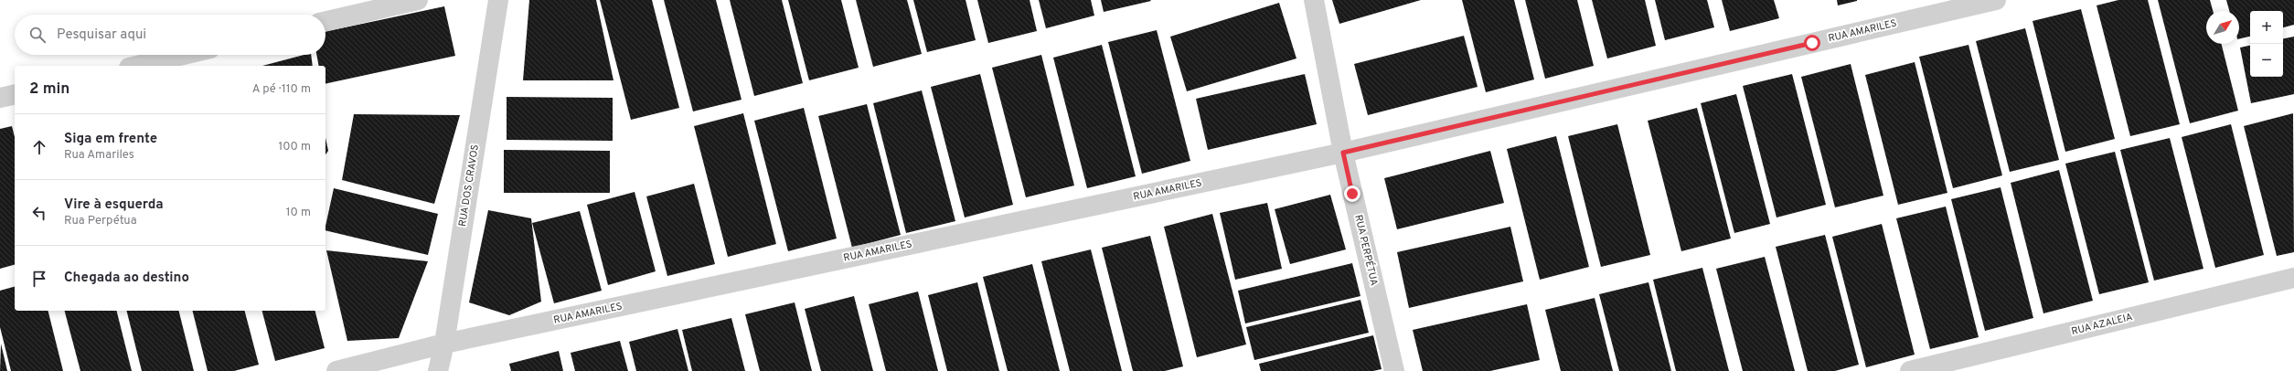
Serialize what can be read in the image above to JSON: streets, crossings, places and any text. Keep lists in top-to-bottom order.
{
  "streets": {
    "street": [
      "RUA AMARILES",
      "RUA DOS CRAVOS",
      "RUA PERPÉTUA",
      "RUA AZALEIA"
    ]
  },
  "crossings": [
    ["RUA AMARILES", "RUA DOS CRAVOS"],
    ["RUA AMARILES", "RUA PERPÉTUA"]
  ],
  "north": "top right",
  "page": {
    "map_buttons": ["+", "−"],
    "search": "Pesquisar aqui",
    "heading": ["2 min", "A pé · 110 m"],
    "list": [
      ["Siga em frente", "Rua Amariles", "100 m"],
      ["Vire à esquerda", "Rua Perpétua", "10 m"],
      "Chegada ao destino"
    ]
  }
}
